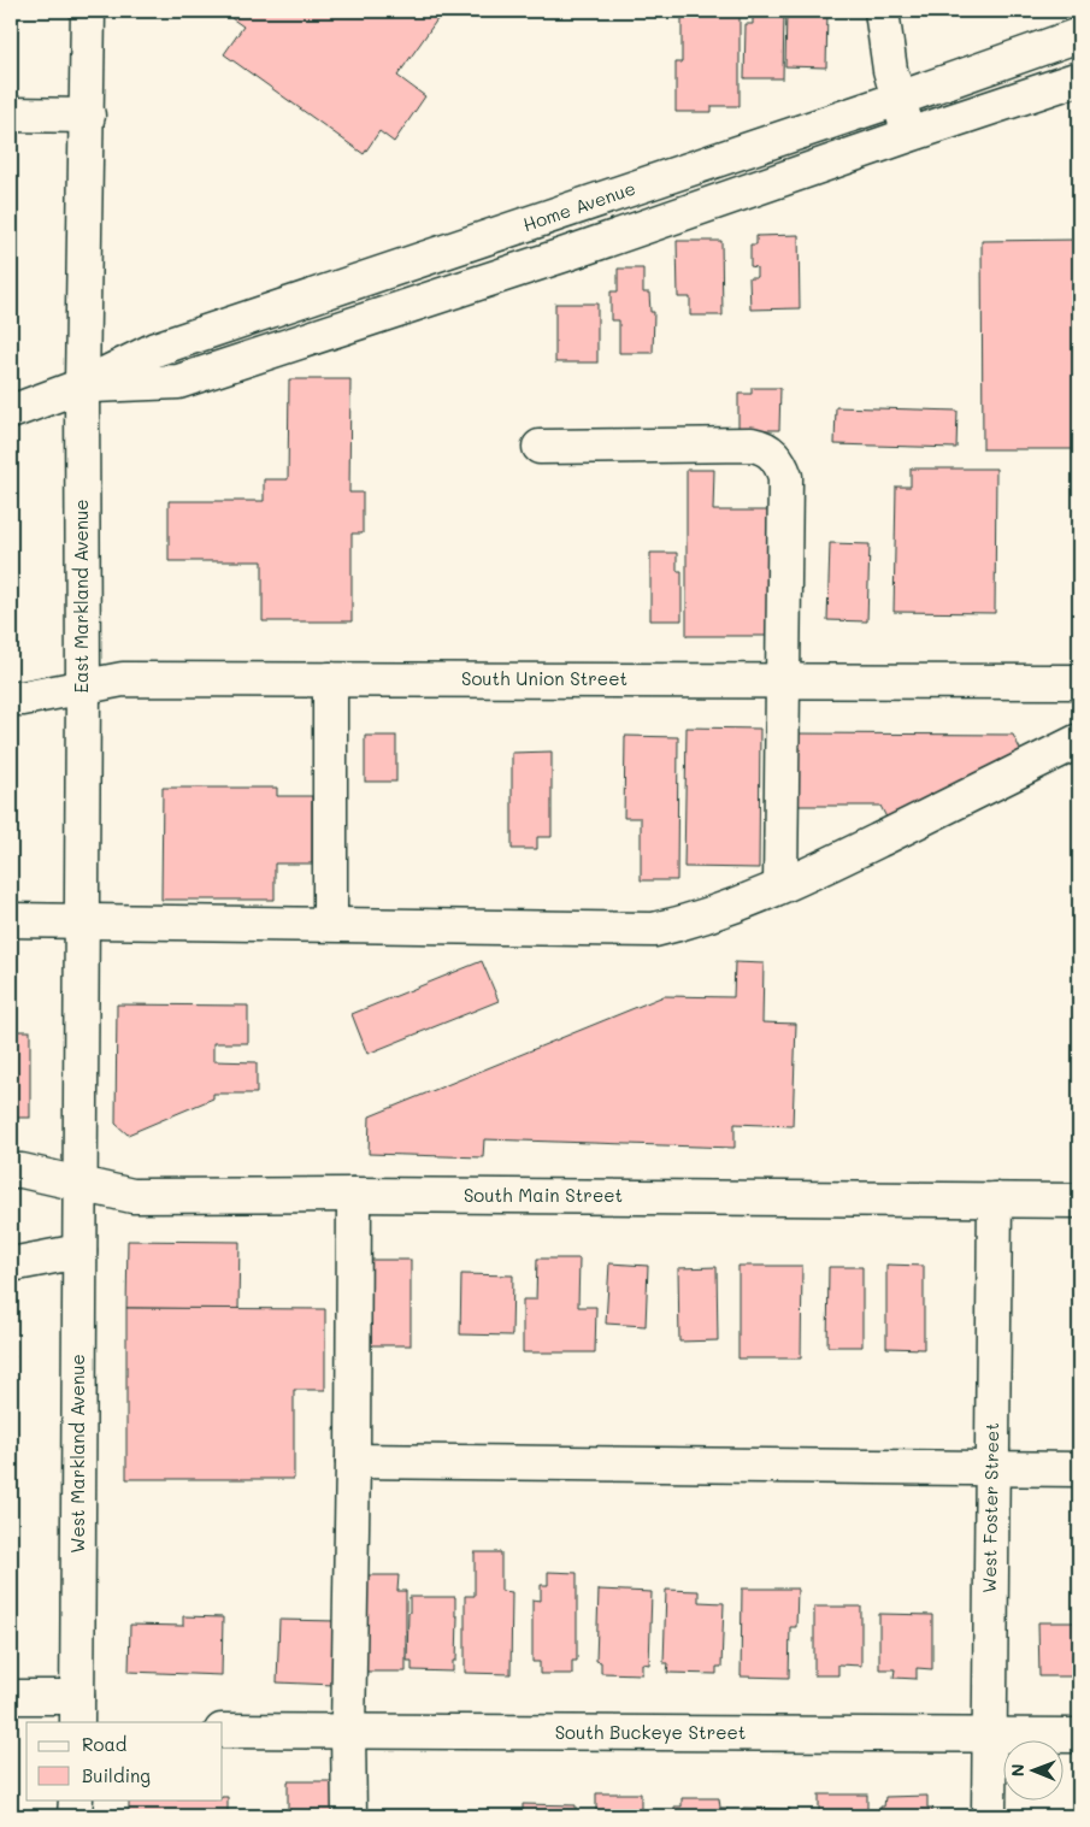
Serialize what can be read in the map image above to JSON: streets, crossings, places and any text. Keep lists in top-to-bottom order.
{
  "streets": {
    "street": [
      "Home Avenue",
      "East Markland Avenue",
      "South Union Street",
      "South Main Street",
      "West Markland Avenue",
      "West Foster Street",
      "South Buckeye Street"
    ]
  },
  "crossings": [
    ["Home Avenue", "East Markland Avenue"],
    ["East Markland Avenue", "South Union Street"],
    ["East Markland Avenue", "South Main Street"],
    ["East Markland Avenue", "West Markland Avenue"],
    ["South Main Street", "West Markland Avenue"],
    ["South Main Street", "West Foster Street"],
    ["West Foster Street", "South Buckeye Street"]
  ],
  "legend": ["Road", "Building"],
  "north": "left"
}
